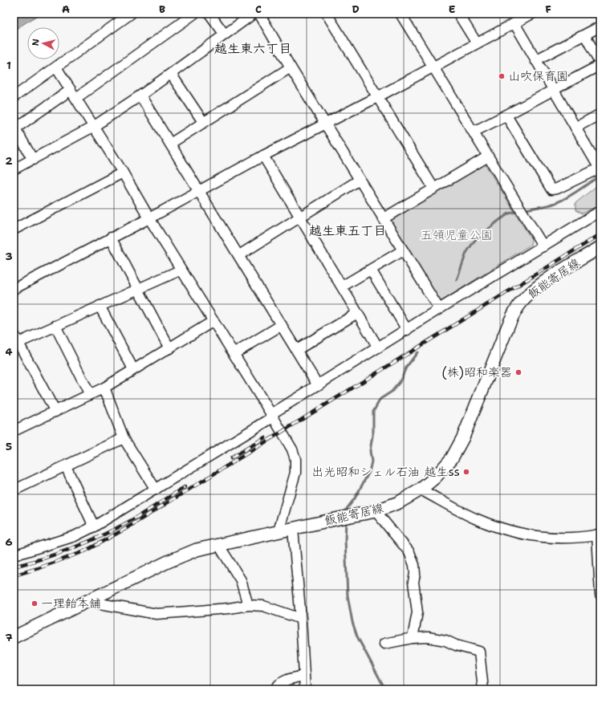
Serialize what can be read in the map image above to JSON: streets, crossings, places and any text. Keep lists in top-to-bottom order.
{
  "streets": {
    "main road": ["飯能寄居線"]
  },
  "districts": ["越生東六丁目", "越生東五丁目"],
  "parks": ["五領児童公園"],
  "places": [
    "山吹保育園",
    "(株)昭和楽器",
    "出光昭和シェル石油 越生ss",
    "一理飴本舗"
  ],
  "north": "left",
  "grid": {
    "columns": [
      "A",
      "B",
      "C",
      "D",
      "E",
      "F"
    ],
    "rows": [
      "1",
      "2",
      "3",
      "4",
      "5",
      "6",
      "7"
    ]
  }
}
